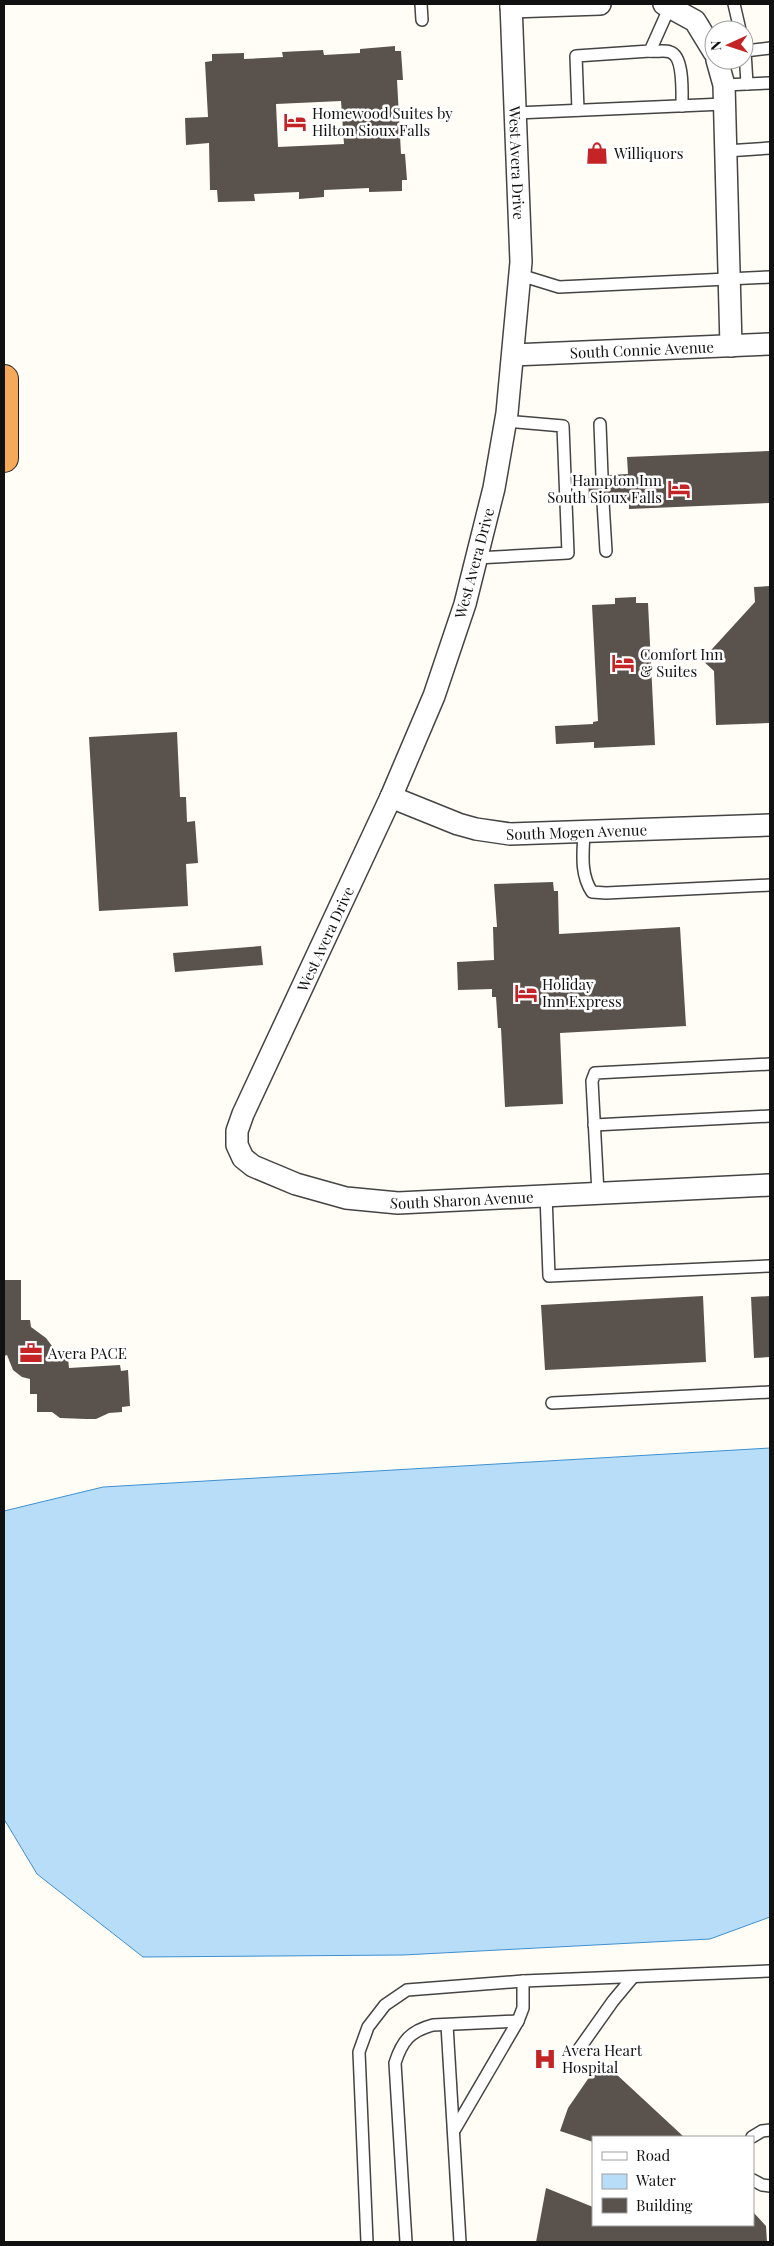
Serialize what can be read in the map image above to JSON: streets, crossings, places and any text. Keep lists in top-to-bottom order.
{
  "streets": {
    "street": [
      "West Avera Drive",
      "South Connie Avenue",
      "South Mogen Avenue",
      "South Sharon Avenue"
    ]
  },
  "crossings": [
    ["West Avera Drive", "South Connie Avenue"],
    ["West Avera Drive", "South Mogen Avenue"],
    ["West Avera Drive", "South Sharon Avenue"]
  ],
  "places": {
    "hotel": [
      "Homewood Suites by Hilton Sioux Falls",
      "Hampton Inn South Sioux Falls",
      "Comfort Inn & Suites",
      "Holiday Inn Express"
    ],
    "shop": ["Williquors"],
    "office": ["Avera PACE"],
    "hospital": ["Avera Heart Hospital"]
  },
  "legend": ["Road", "Water", "Building"],
  "north": "left"
}
